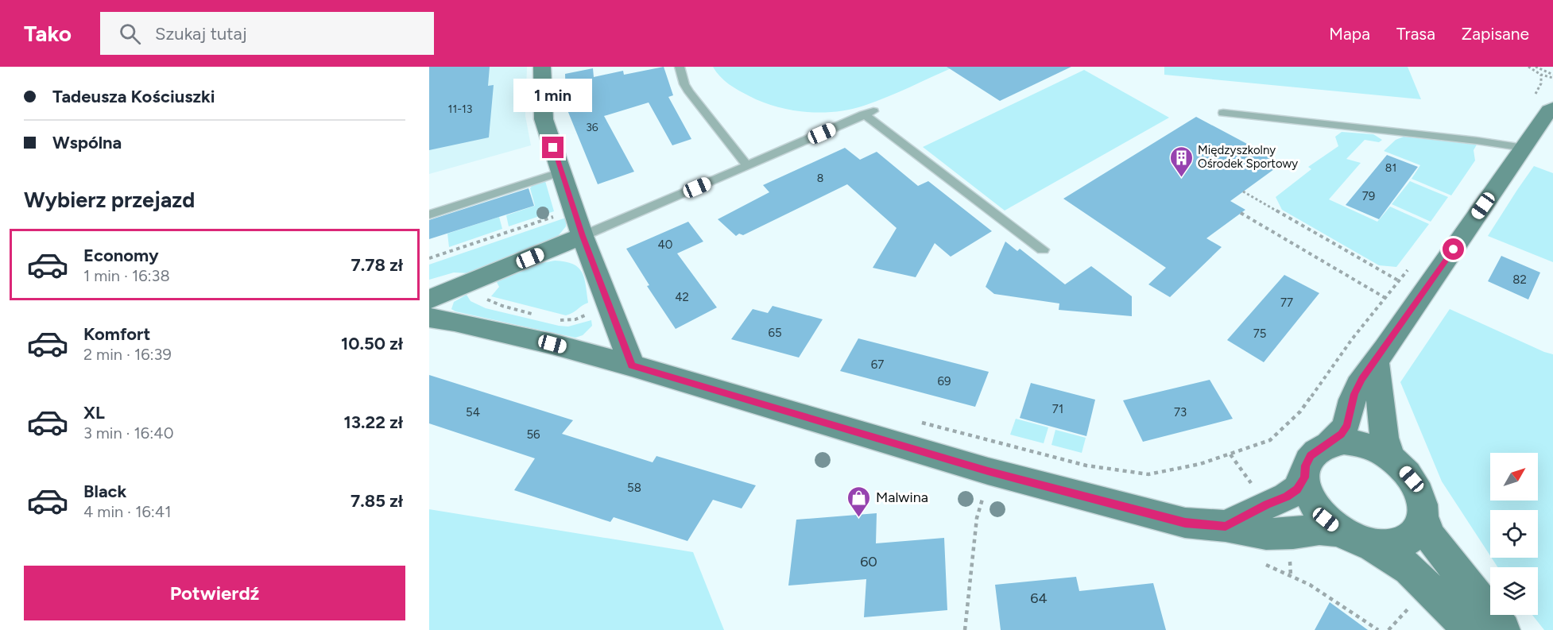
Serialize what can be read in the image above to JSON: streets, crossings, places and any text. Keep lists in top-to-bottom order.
{
  "places": {
    "building": ["Międzyszkolny Ośrodek Sportowy"],
    "shop": ["Malwina"]
  },
  "house_numbers": [
    "11-13",
    "36",
    "81",
    "8",
    "79",
    "40",
    "82",
    "42",
    "77",
    "65",
    "75",
    "67",
    "69",
    "71",
    "54",
    "73",
    "56",
    "58",
    "60",
    "64"
  ],
  "north": "top right",
  "page": {
    "header": "Tako",
    "search": "Szukaj tutaj",
    "nav": ["Mapa", "Trasa", "Zapisane"],
    "banner": ["Tadeusza Kościuszki", "Wspólna"],
    "bubble": "1 min",
    "heading": "Wybierz przejazd",
    "list": [
      {
        "name": "Economy",
        "note": "1 min · 16:38",
        "value": "7.78 zł"
      },
      {
        "name": "Komfort",
        "note": "2 min · 16:39",
        "value": "10.50 zł"
      },
      {
        "name": "XL",
        "note": "3 min · 16:40",
        "value": "13.22 zł"
      },
      {
        "name": "Black",
        "note": "4 min · 16:41",
        "value": "7.85 zł"
      }
    ],
    "buttons": "Potwierdź"
  }
}
